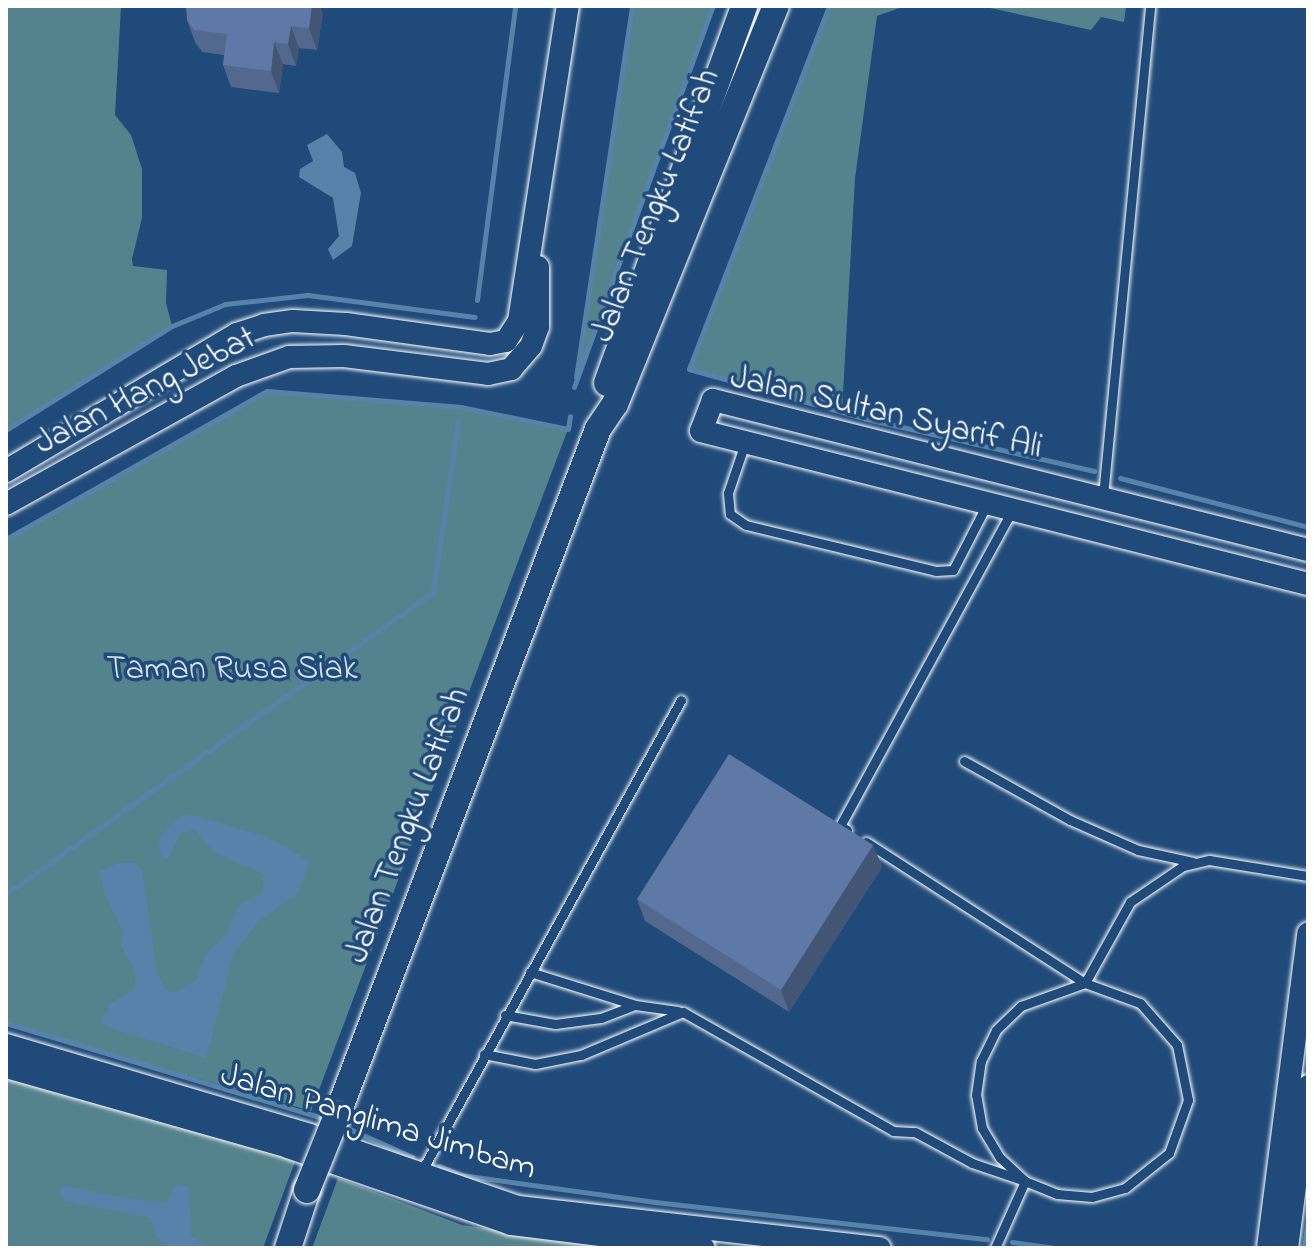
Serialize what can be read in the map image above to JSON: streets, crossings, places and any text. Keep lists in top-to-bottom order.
{
  "streets": {
    "main road": ["Jalan Tengku Latifah"],
    "street": ["Jalan Hang Jebat", "Jalan Sultan Syarif Ali", "Jalan Panglima Jimbam"]
  },
  "parks": ["Taman Rusa Siak"]
}
